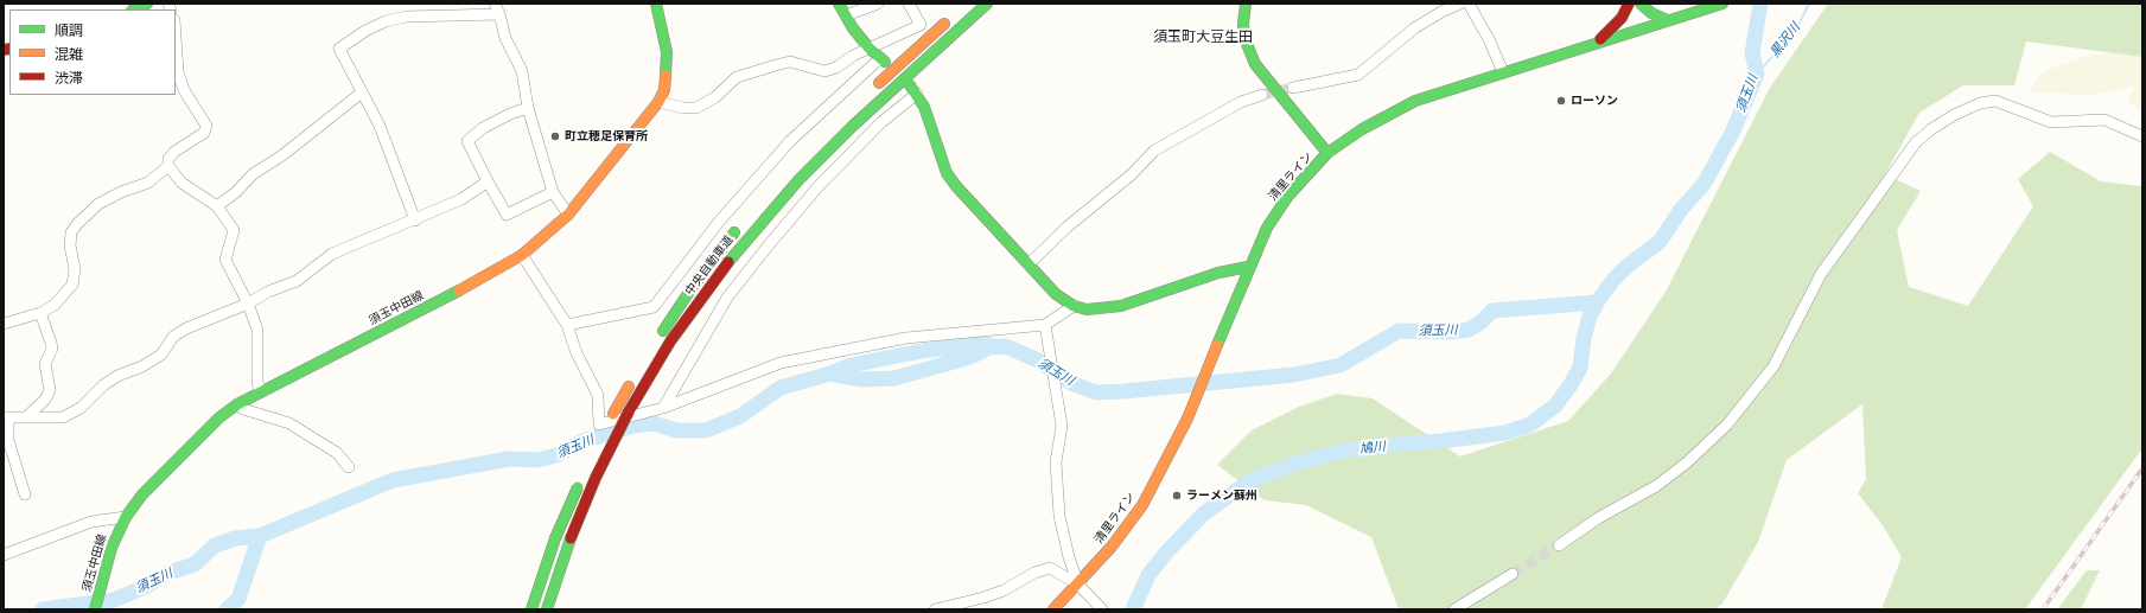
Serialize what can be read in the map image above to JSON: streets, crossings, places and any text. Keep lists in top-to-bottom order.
{
  "streets": {
    "main road": ["清里ライン", "中央自動車道", "須玉中田線"]
  },
  "districts": ["須玉町大豆生田"],
  "water": ["黒沢川", "須玉川", "鳩川"],
  "places": ["ローソン", "町立穂足保育所", "ラーメン蘇州"],
  "legend": ["順調", "混雑", "渋滞"]
}
